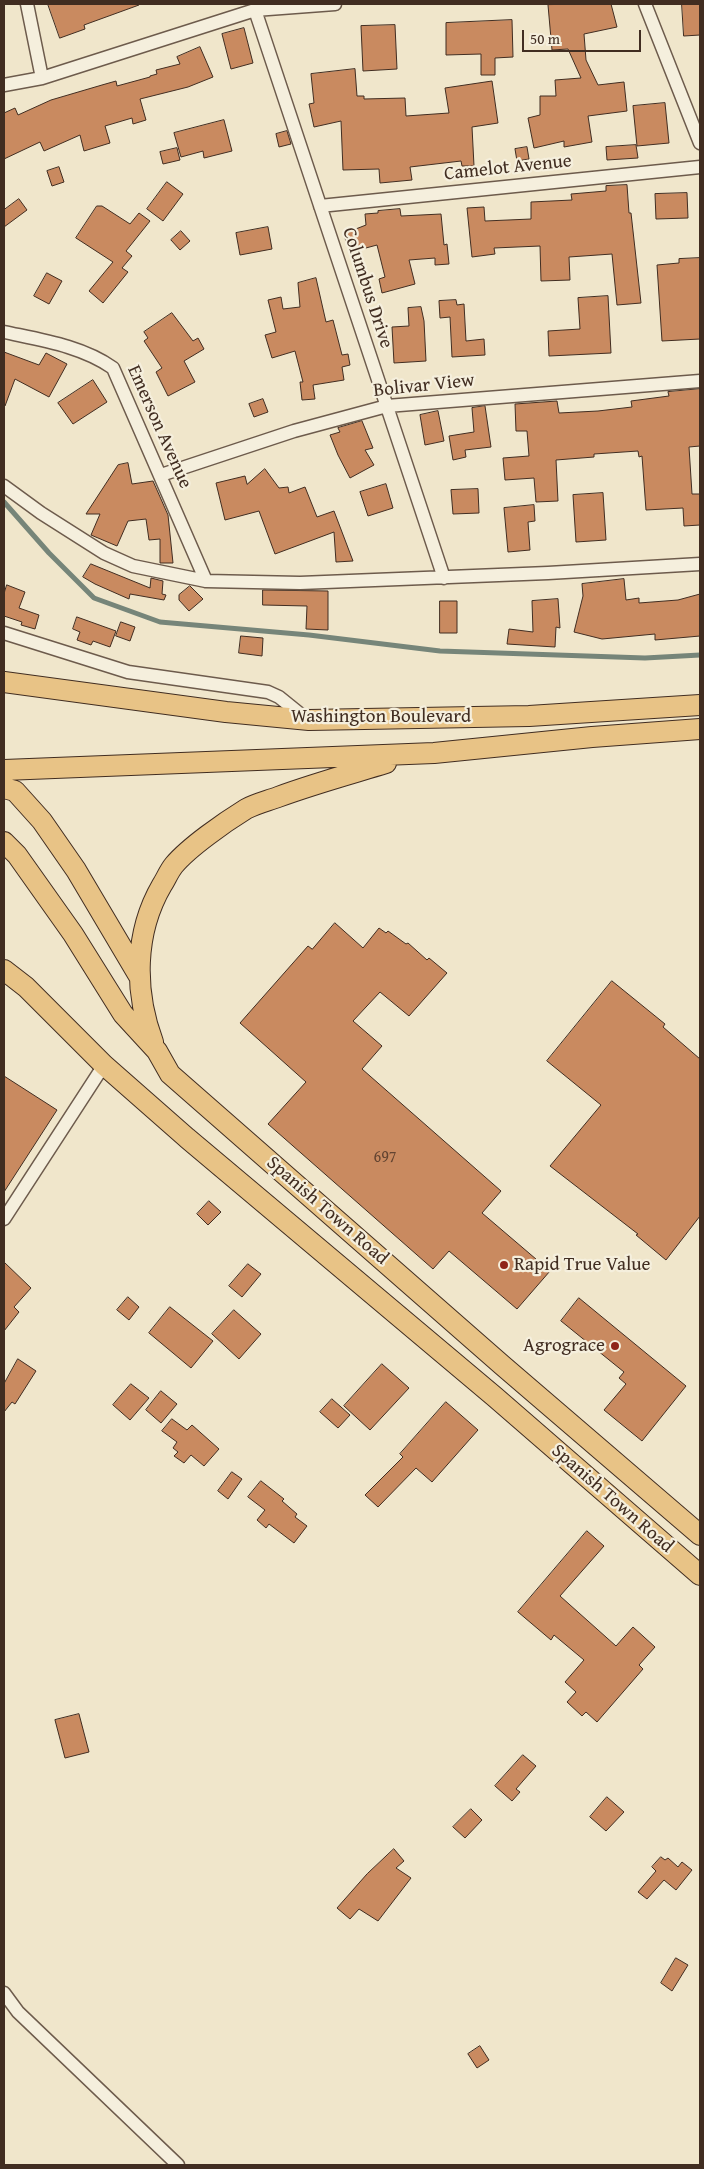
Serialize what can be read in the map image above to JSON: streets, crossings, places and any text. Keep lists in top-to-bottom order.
{
  "streets": {
    "highway": ["Washington Boulevard", "Spanish Town Road"],
    "street": [
      "Camelot Avenue",
      "Columbus Drive",
      "Bolivar View",
      "Emerson Avenue"
    ]
  },
  "crossings": [
    ["Camelot Avenue", "Columbus Drive"],
    ["Columbus Drive", "Bolivar View"],
    ["Bolivar View", "Emerson Avenue"]
  ],
  "places": ["Rapid True Value", "Agrograce"],
  "house_numbers": ["697"],
  "scale_bar": "50 m"
}
